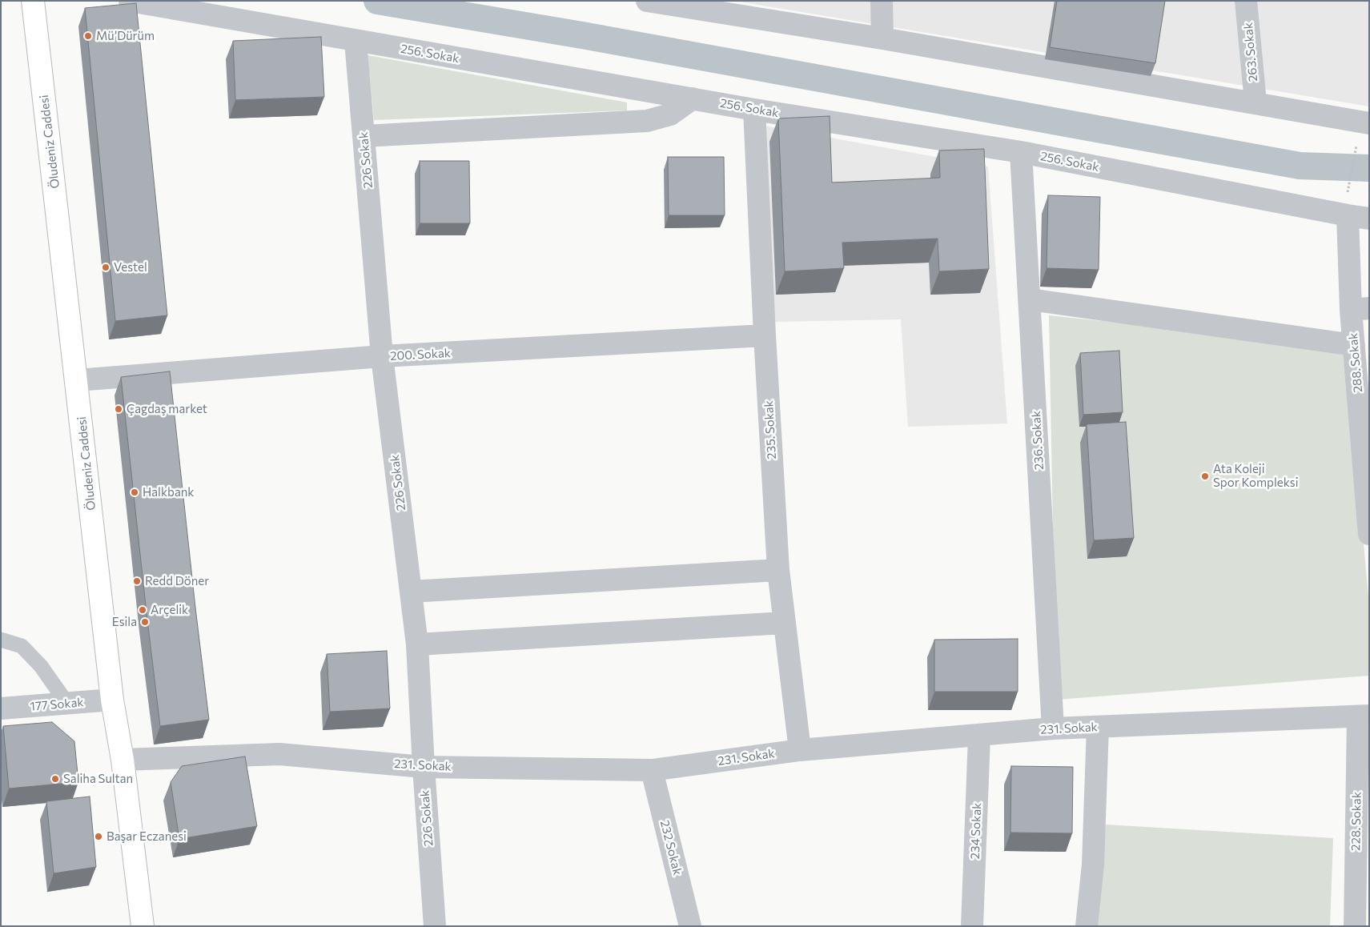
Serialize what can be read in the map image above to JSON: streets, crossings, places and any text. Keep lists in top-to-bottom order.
{
  "streets": {
    "main road": ["Öludeniz Caddesi"],
    "street": [
      "263. Sokak",
      "256. Sokak",
      "226 Sokak",
      "200. Sokak",
      "288. Sokak",
      "235. Sokak",
      "236. Sokak",
      "177 Sokak",
      "231. Sokak",
      "228. Sokak",
      "234 Sokak",
      "232 Sokak"
    ]
  },
  "crossings": [
    ["256. Sokak", "226 Sokak"],
    ["256. Sokak", "288. Sokak"],
    ["256. Sokak", "235. Sokak"],
    ["256. Sokak", "236. Sokak"],
    ["Öludeniz Caddesi", "200. Sokak"],
    ["Öludeniz Caddesi", "177 Sokak"],
    ["Öludeniz Caddesi", "231. Sokak"],
    ["226 Sokak", "200. Sokak"],
    ["226 Sokak", "231. Sokak"],
    ["200. Sokak", "235. Sokak"],
    ["235. Sokak", "231. Sokak"],
    ["236. Sokak", "231. Sokak"],
    ["231. Sokak", "228. Sokak"],
    ["231. Sokak", "234 Sokak"],
    ["231. Sokak", "232 Sokak"]
  ],
  "places": [
    "Mü’Dürüm",
    "Vestel",
    "Çagdaş market",
    "Ata Koleji Spor Kompleksi",
    "Halkbank",
    "Redd Döner",
    "Arçelik",
    "Esila",
    "Saliha Sultan",
    "Başar Eczanesi"
  ]
}
